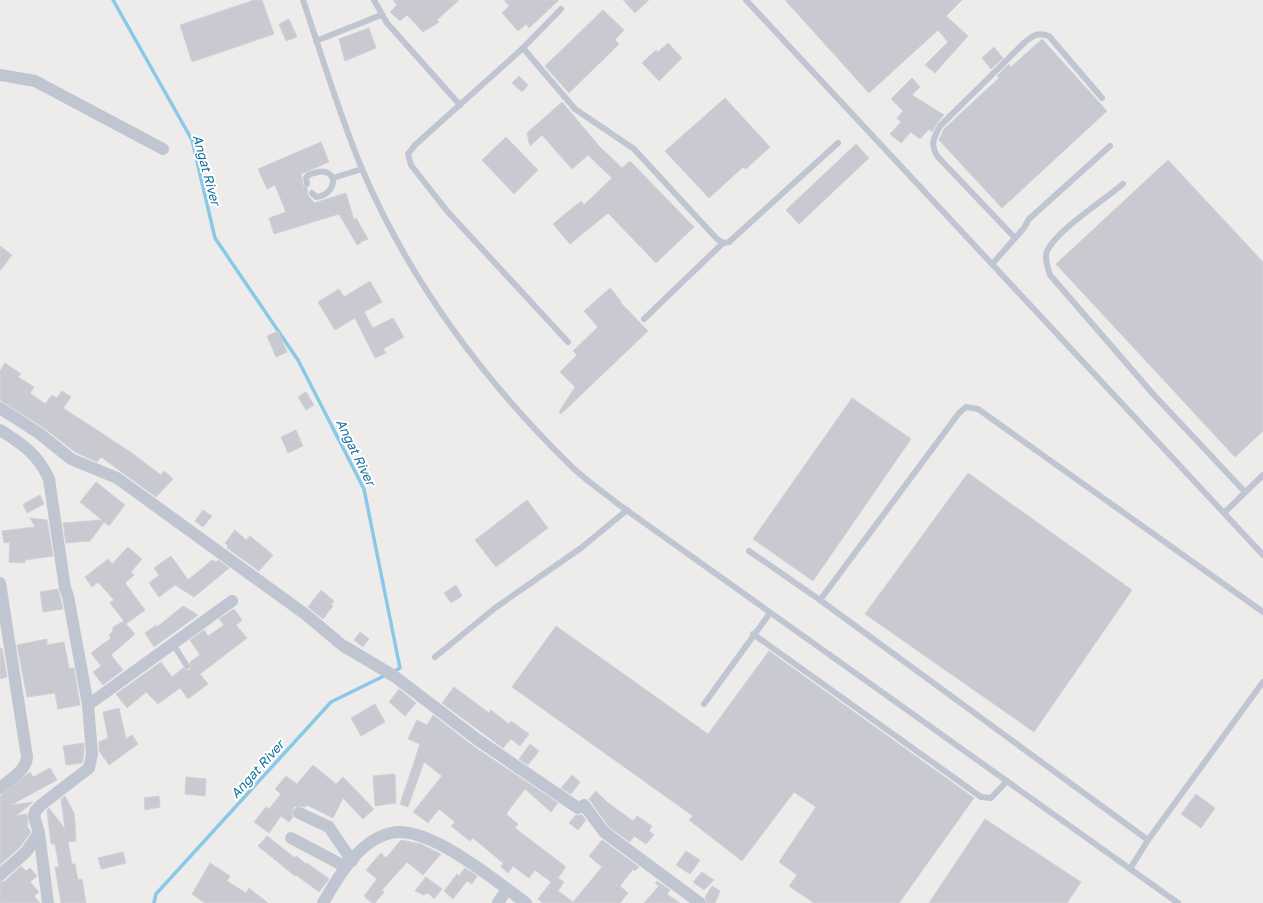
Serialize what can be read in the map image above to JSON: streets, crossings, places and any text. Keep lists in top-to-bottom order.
{
  "water": ["Angat River"]
}
